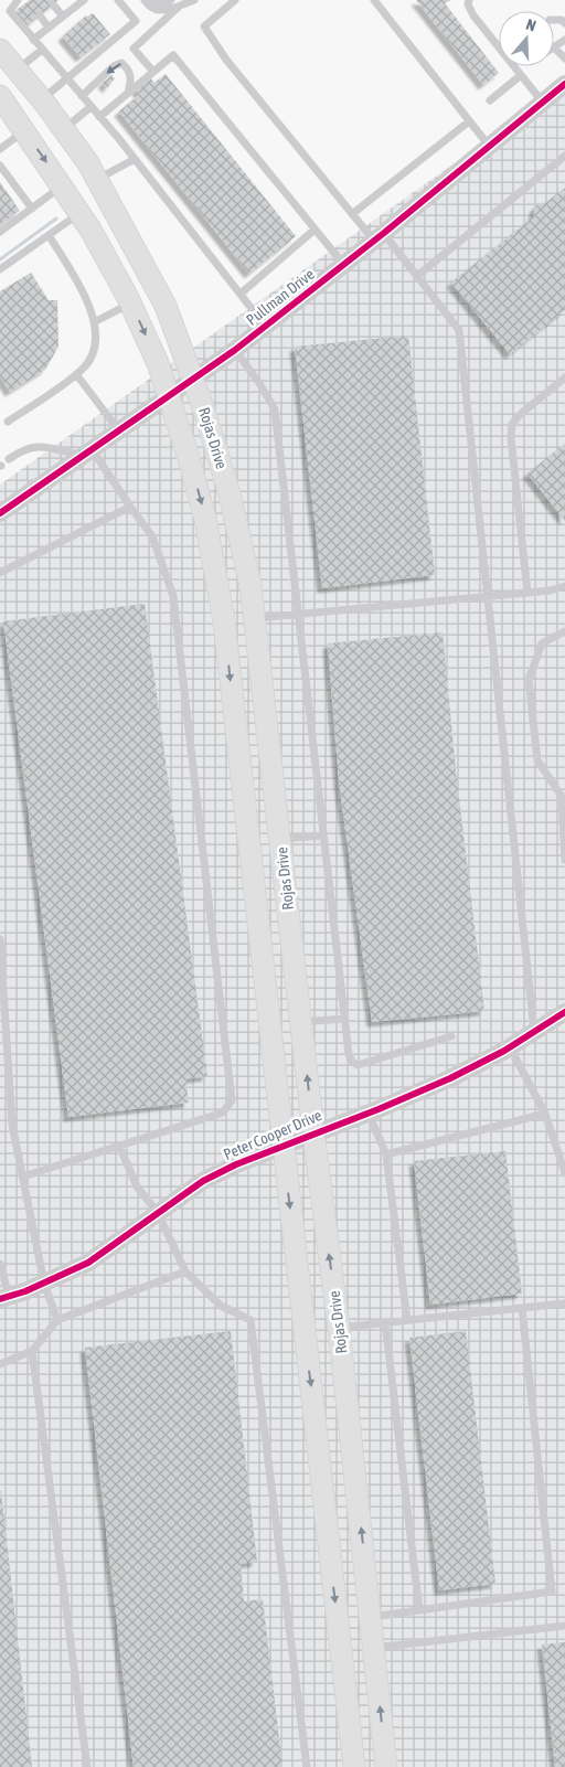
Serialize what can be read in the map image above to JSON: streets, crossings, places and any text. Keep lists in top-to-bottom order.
{
  "streets": {
    "main road": ["Rojas Drive"],
    "street": ["Pullman Drive", "Peter Cooper Drive"]
  },
  "crossings": [
    ["Pullman Drive", "Rojas Drive"],
    ["Rojas Drive", "Peter Cooper Drive"]
  ],
  "north": "top"
}
